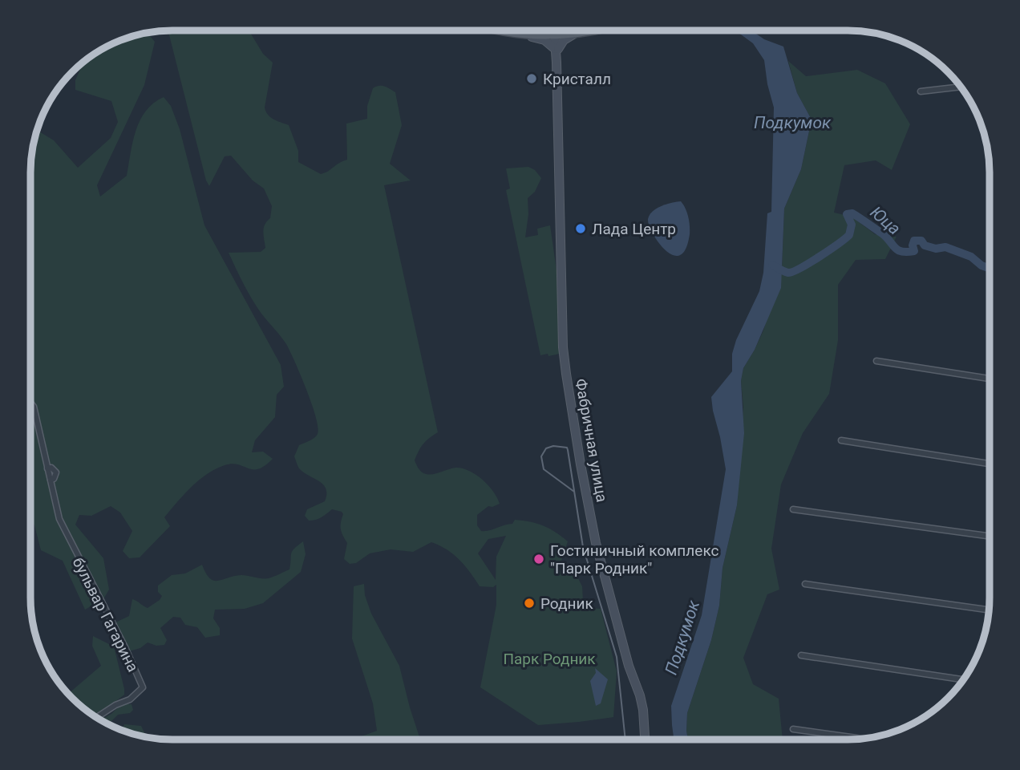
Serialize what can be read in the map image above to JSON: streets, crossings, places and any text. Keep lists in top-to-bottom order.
{
  "streets": {
    "main road": ["Фабричная улица"],
    "street": ["бульвар Гагарина"]
  },
  "water": ["Подкумок", "Юца"],
  "parks": ["Парк Родник"],
  "places": [
    "Кристалл",
    "Лада Центр",
    "Гостиничный комплекс \"Парк Родник\"",
    "Родник"
  ]
}
